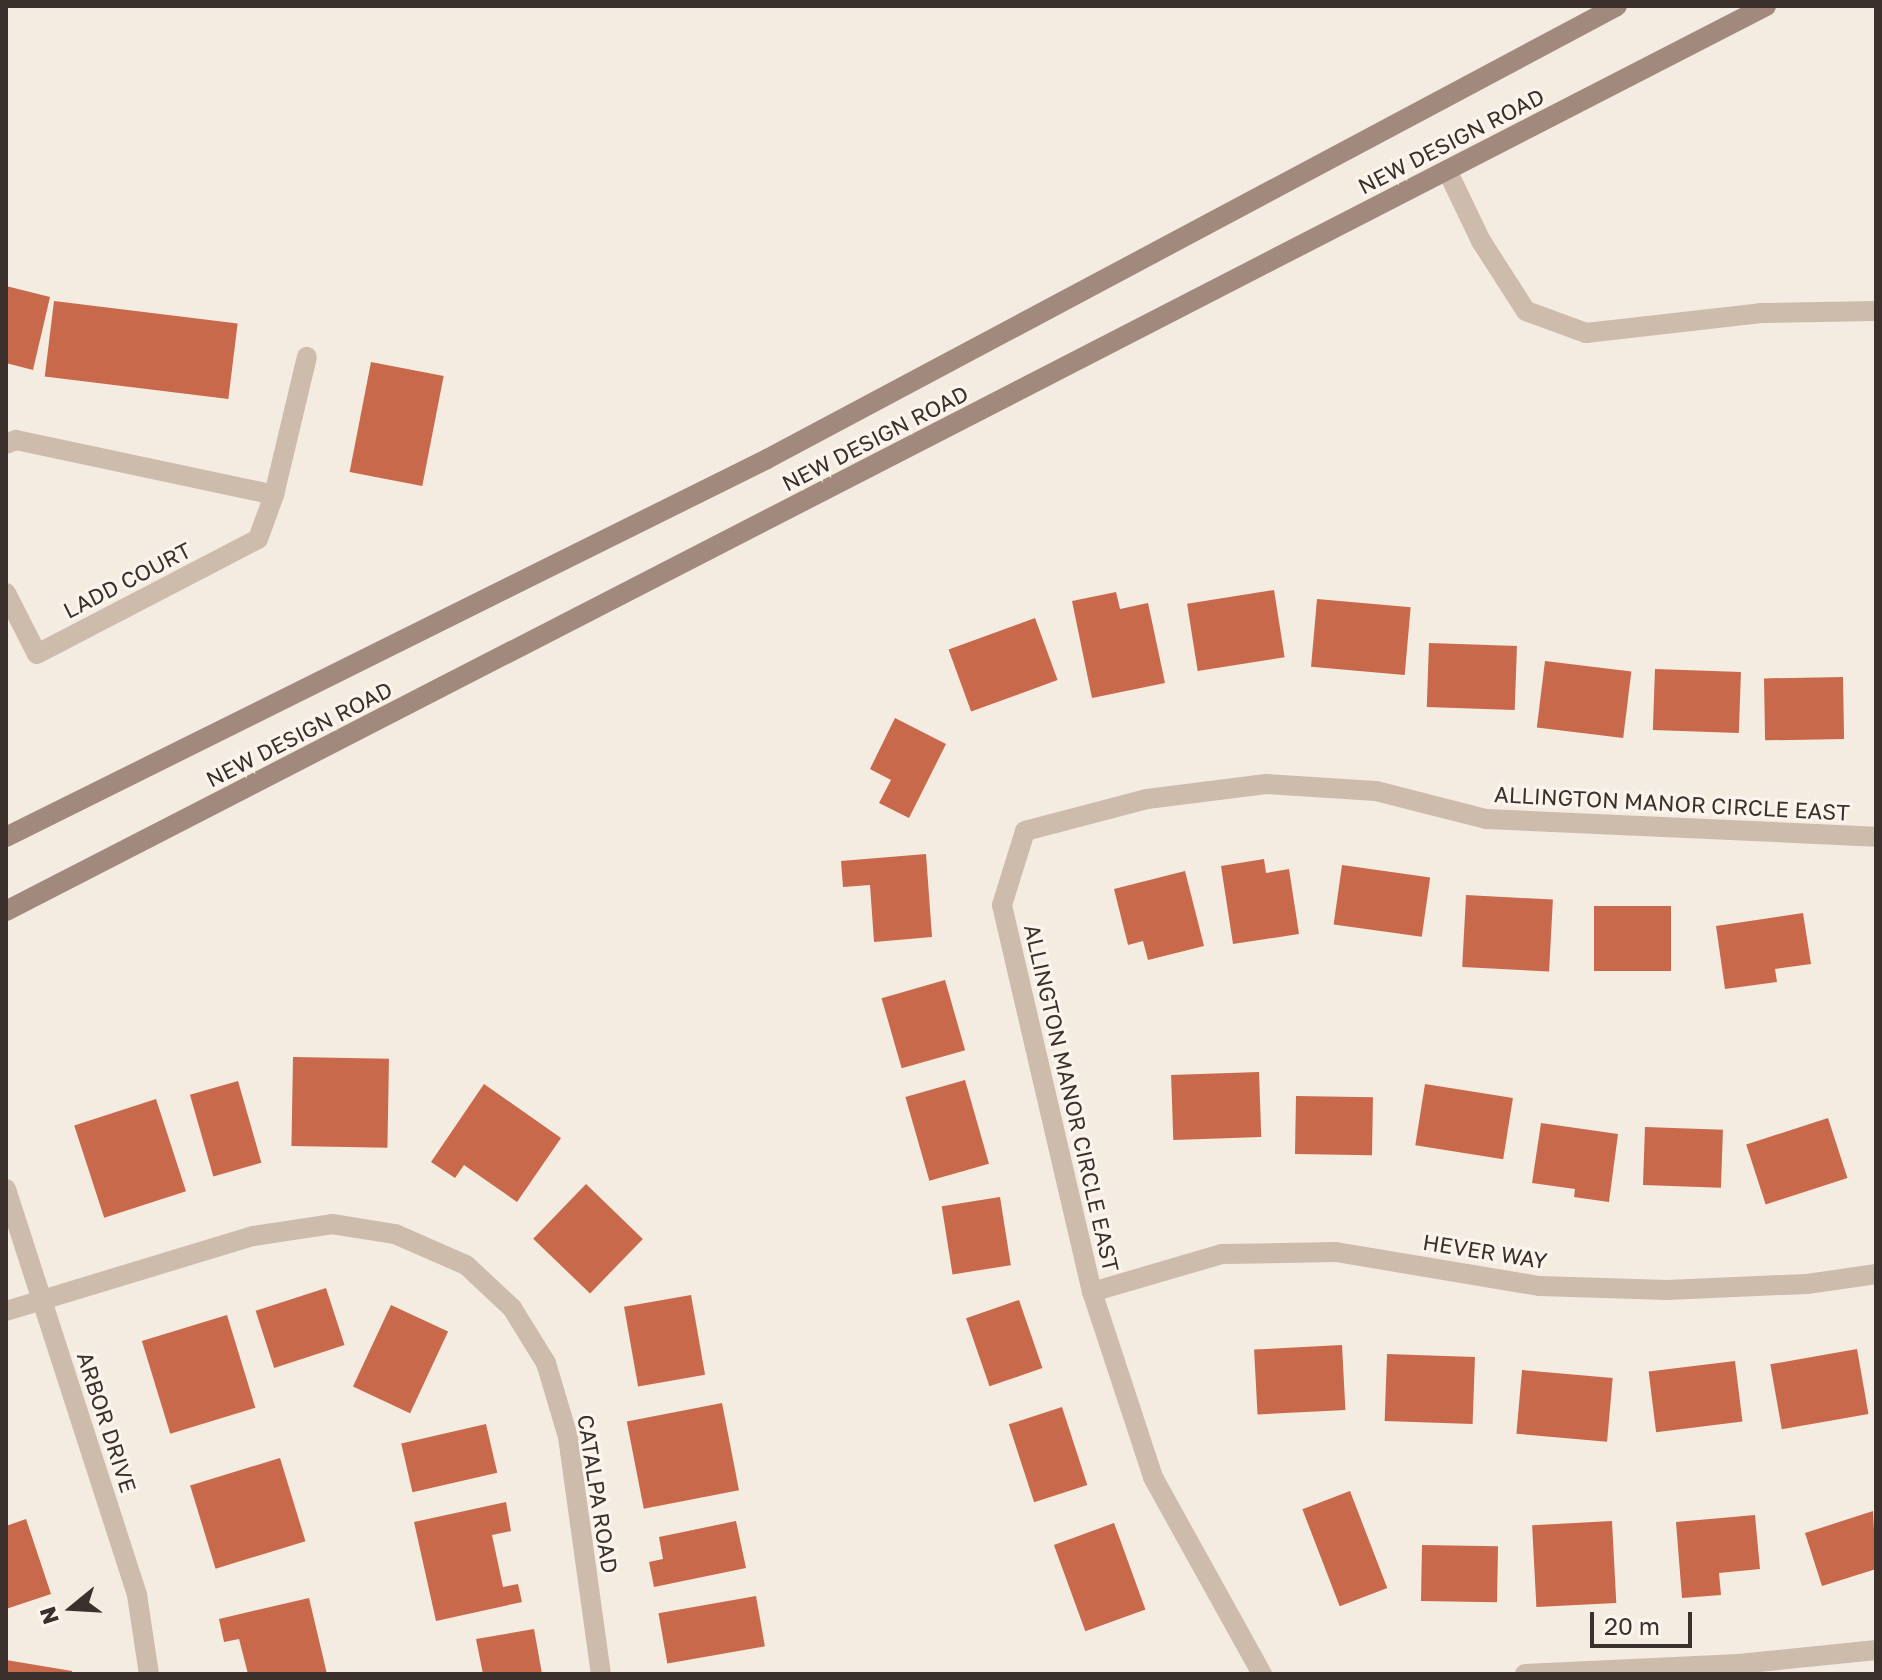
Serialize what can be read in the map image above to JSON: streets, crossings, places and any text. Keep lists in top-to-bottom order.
{
  "streets": {
    "main road": ["NEW DESIGN ROAD"],
    "street": [
      "LADD COURT",
      "ALLINGTON MANOR CIRCLE EAST",
      "HEVER WAY",
      "ARBOR DRIVE",
      "CATALPA ROAD"
    ]
  },
  "crossings": [
    ["ALLINGTON MANOR CIRCLE EAST", "HEVER WAY"],
    ["ARBOR DRIVE", "CATALPA ROAD"]
  ],
  "scale_bar": "20 m",
  "north": "left"
}
